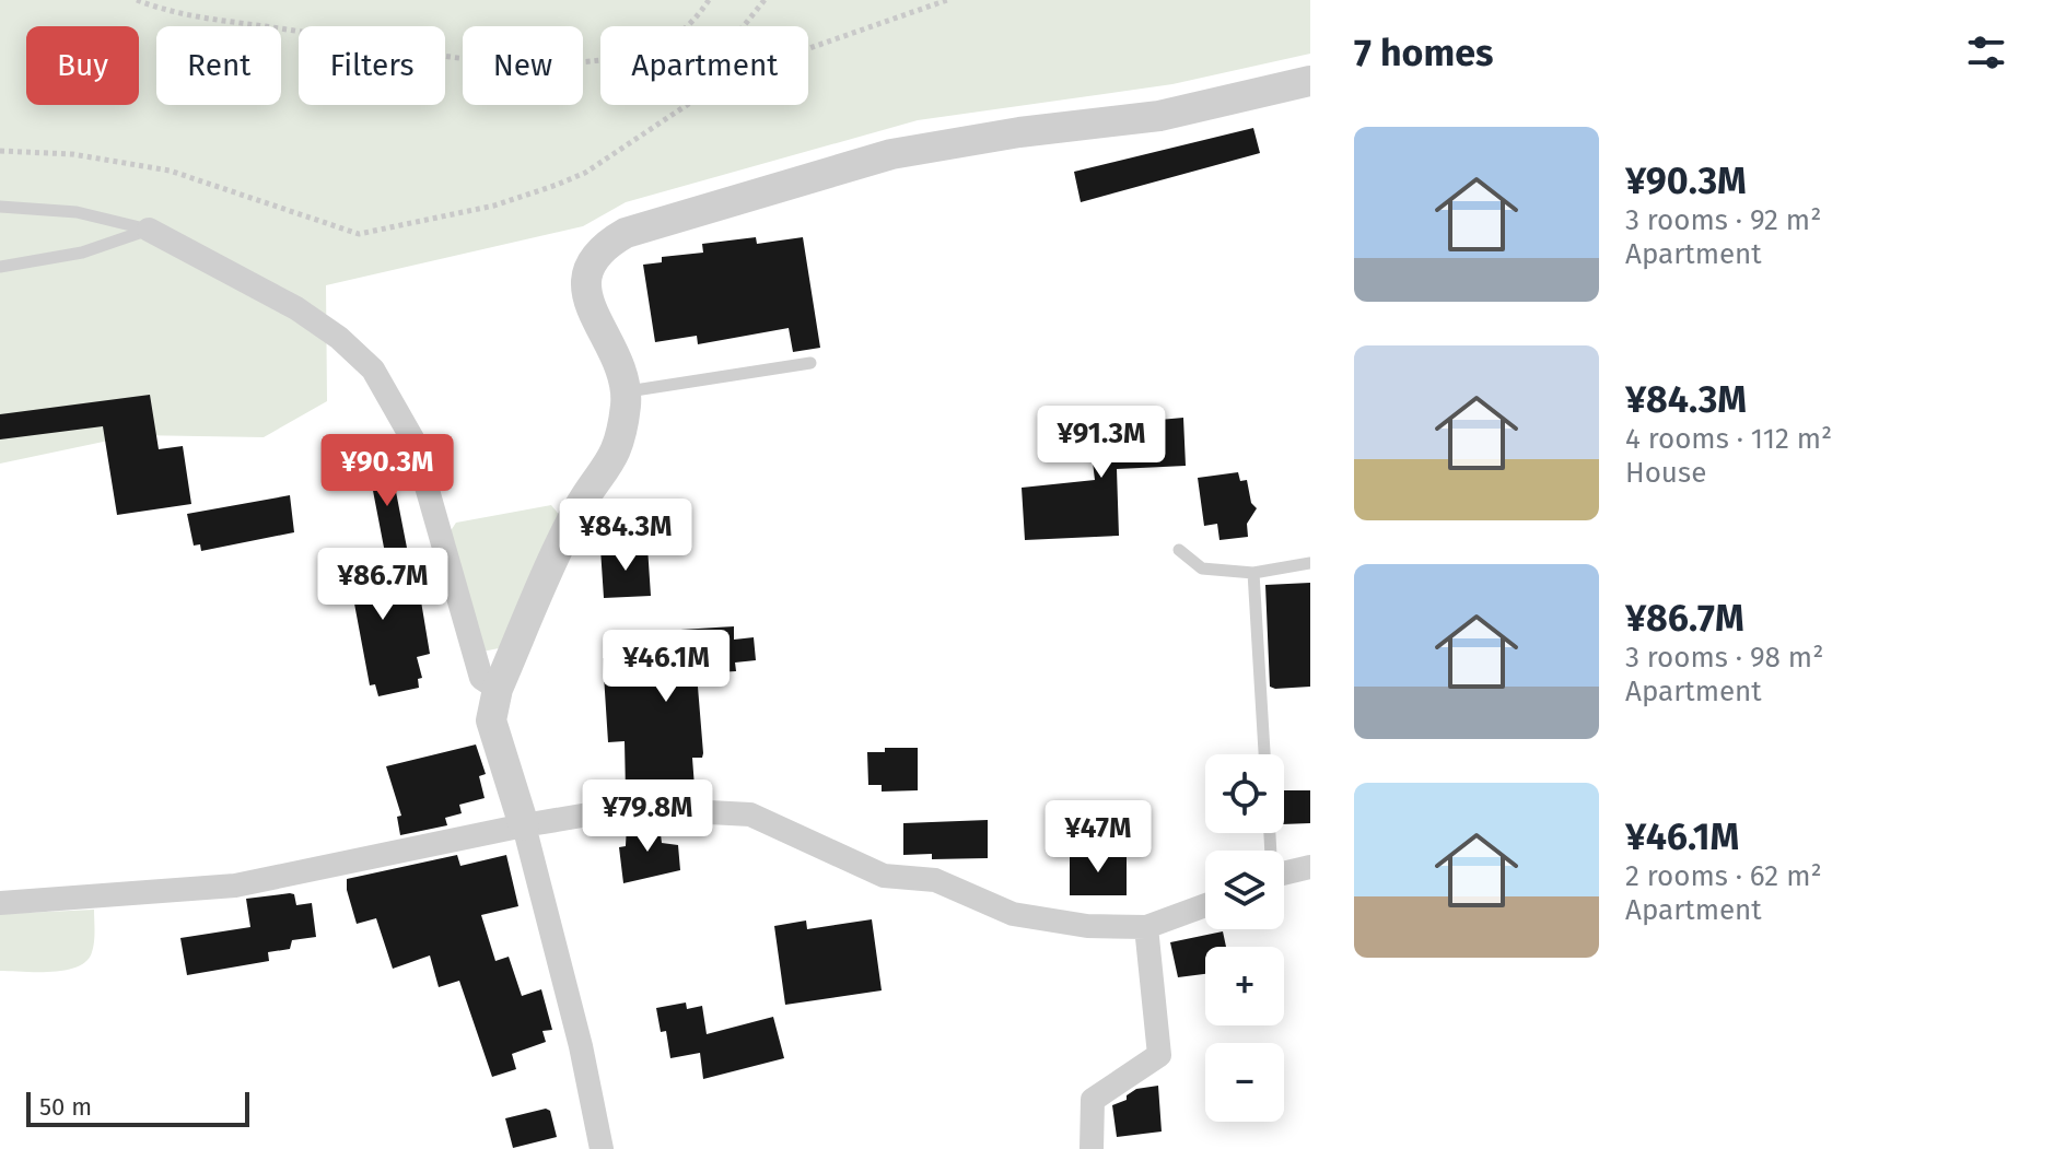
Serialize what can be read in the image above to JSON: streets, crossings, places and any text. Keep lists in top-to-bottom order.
{
  "scale_bar": "50 m",
  "page": {
    "heading": "7 homes",
    "chip": [
      "Buy",
      "Rent",
      "Filters",
      "New",
      "Apartment"
    ],
    "list": [
      {
        "name": "¥90.3M",
        "note": "3 rooms · 92 m² · Apartment"
      },
      {
        "name": "¥84.3M",
        "note": "4 rooms · 112 m² · House"
      },
      {
        "name": "¥86.7M",
        "note": "3 rooms · 98 m² · Apartment"
      },
      {
        "name": "¥46.1M",
        "note": "2 rooms · 62 m² · Apartment"
      }
    ],
    "price": [
      "¥91.3M",
      "¥90.3M",
      "¥84.3M",
      "¥86.7M",
      "¥46.1M",
      "¥79.8M",
      "¥47M"
    ],
    "map_buttons": ["+", "−"],
    "scale": "50 m"
  }
}
